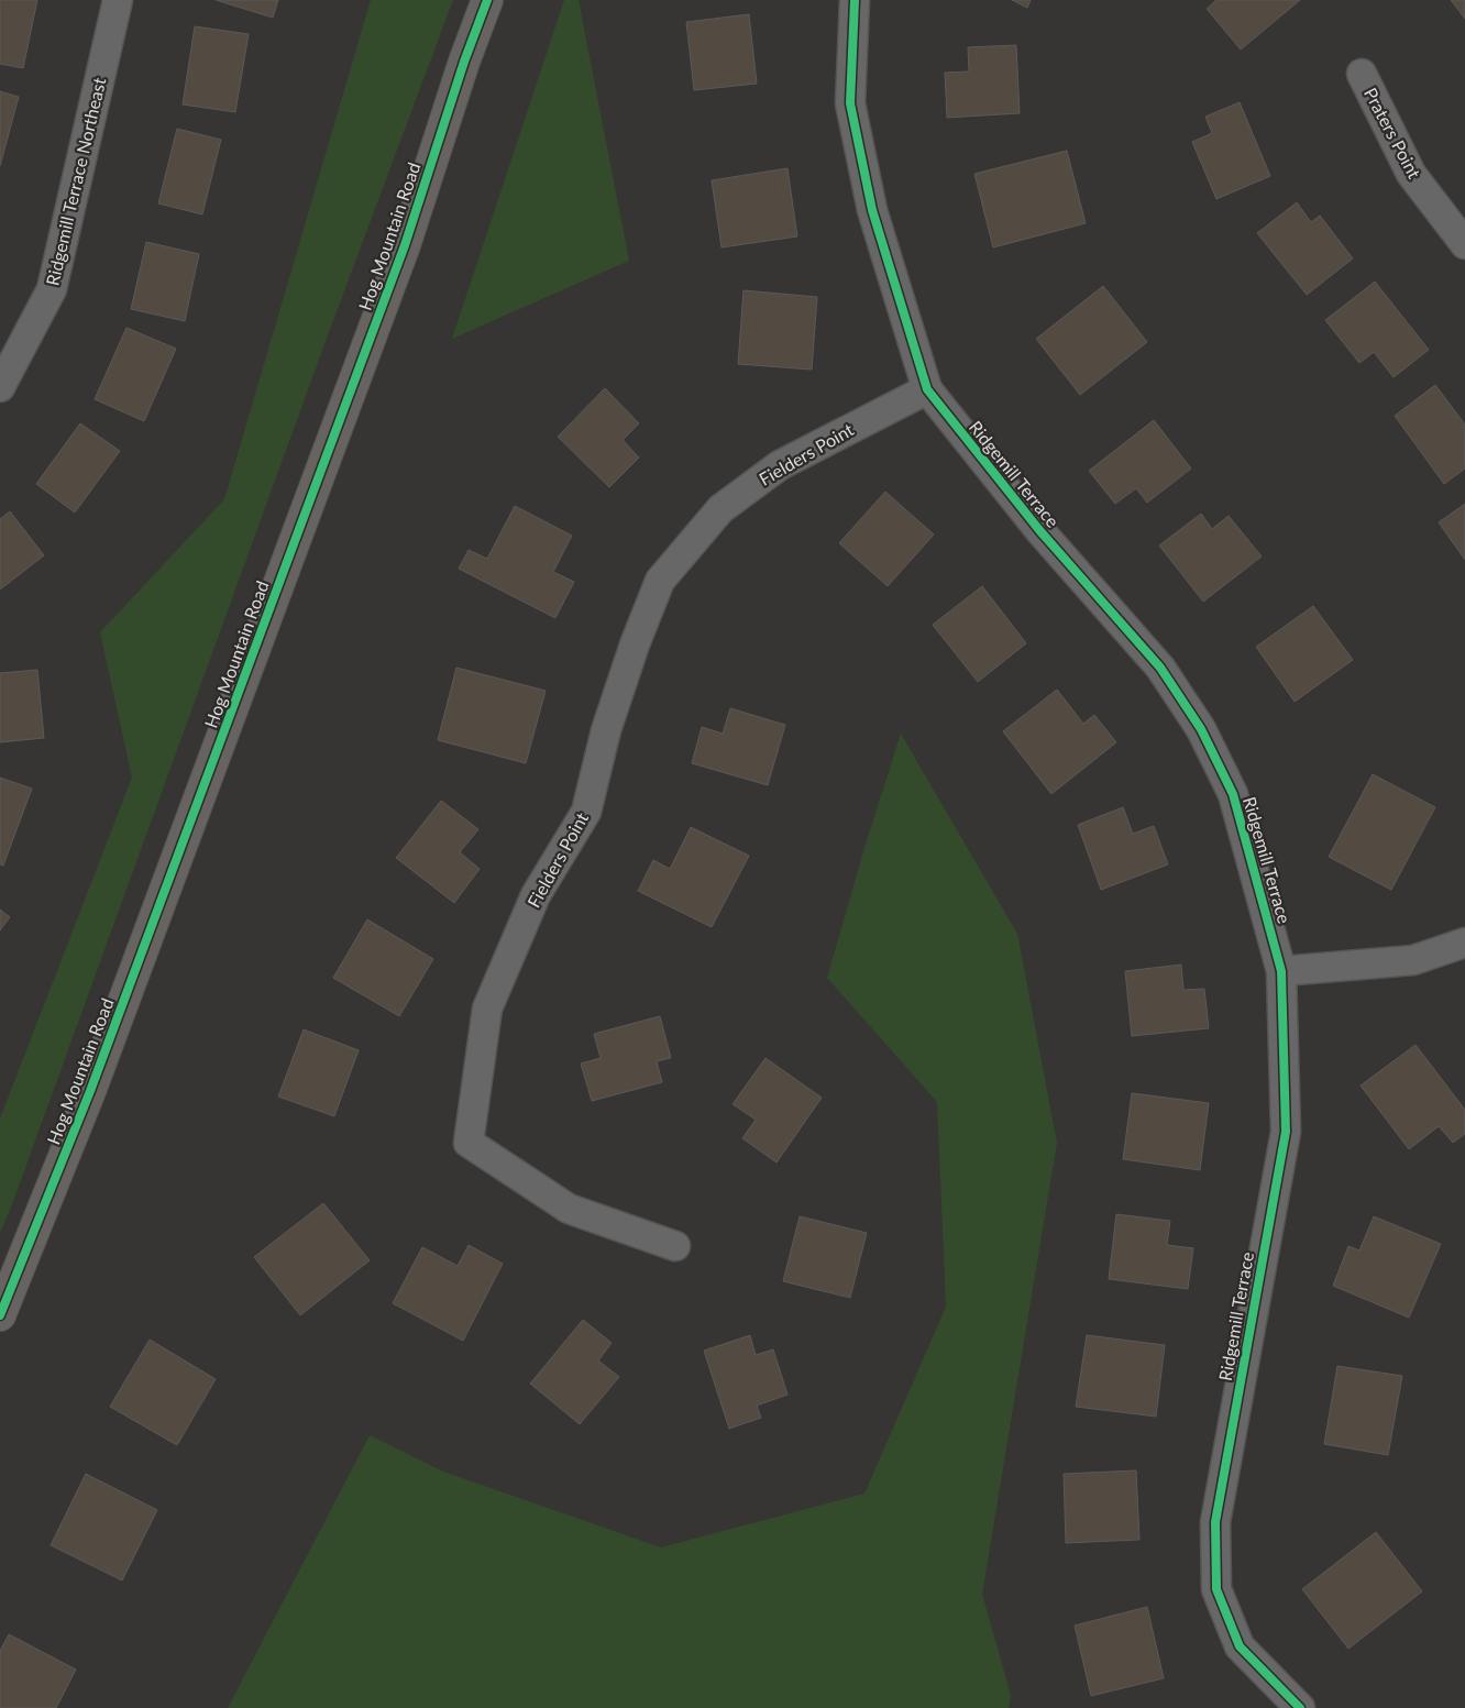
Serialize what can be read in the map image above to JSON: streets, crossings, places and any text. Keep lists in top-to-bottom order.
{
  "streets": {
    "street": [
      "Praters Point",
      "Ridgemill Terrace Northeast",
      "Hog Mountain Road",
      "Fielders Point",
      "Ridgemill Terrace"
    ]
  },
  "crossings": [
    ["Fielders Point", "Ridgemill Terrace"]
  ]
}
